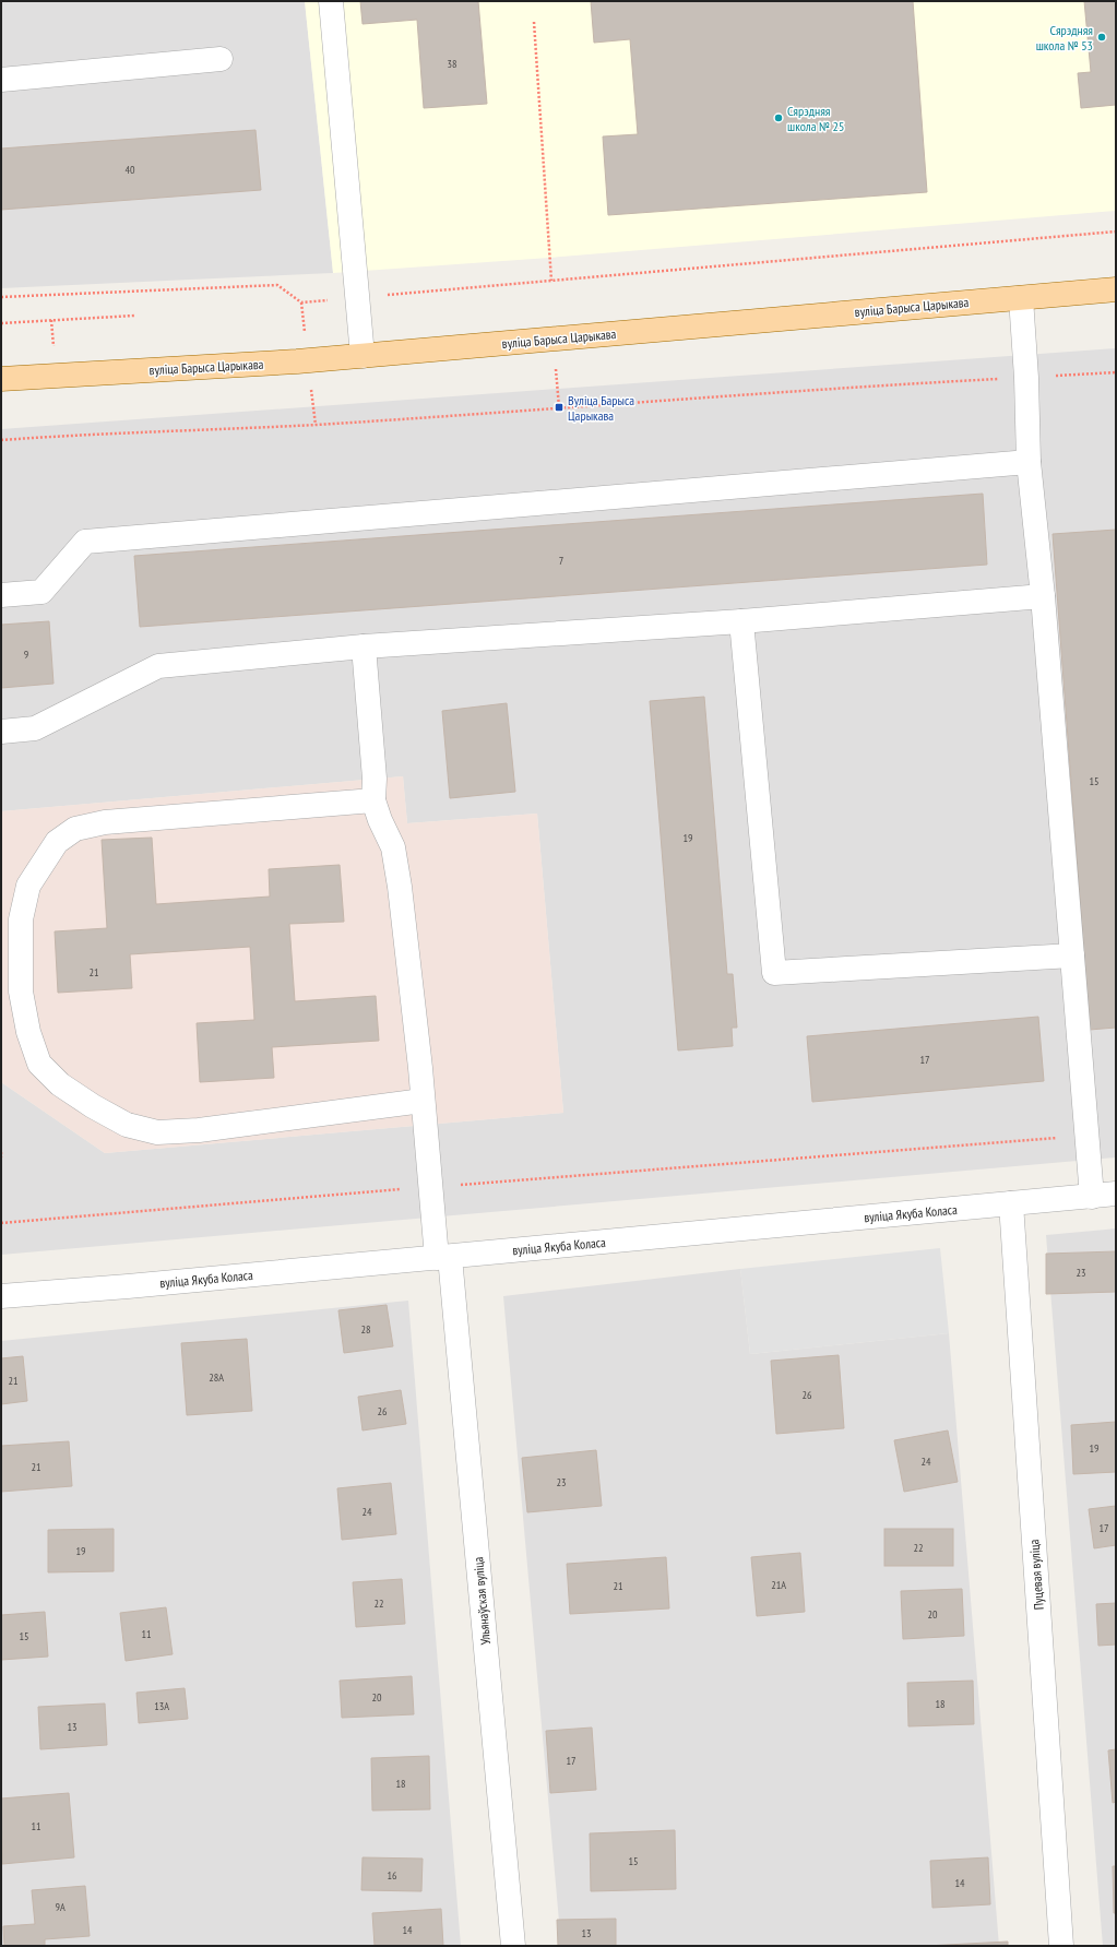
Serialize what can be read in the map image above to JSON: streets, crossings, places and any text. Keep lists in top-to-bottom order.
{
  "streets": {
    "main road": ["вуліца Барыса Царыкава"],
    "street": ["вуліца Якуба Коласа", "Пуцевая вуліца", "Ульянаўская вуліца"]
  },
  "crossings": [
    ["вуліца Якуба Коласа", "Пуцевая вуліца"],
    ["вуліца Якуба Коласа", "Ульянаўская вуліца"]
  ],
  "places": {
    "other": ["Сярэдняя школа № 53", "Сярэдняя школа № 25"],
    "transit": ["Вуліца Барыса Царыкава"]
  },
  "house_numbers": [
    "38",
    "40",
    "7",
    "9",
    "15",
    "19",
    "21",
    "17",
    "23",
    "28",
    "28А",
    "21",
    "26",
    "26",
    "19",
    "24",
    "21",
    "23",
    "24",
    "17",
    "22",
    "19",
    "21А",
    "21",
    "22",
    "20",
    "11",
    "15",
    "20",
    "18",
    "13А",
    "13",
    "17",
    "18",
    "11",
    "15",
    "16",
    "14",
    "9А",
    "14",
    "13"
  ]
}
